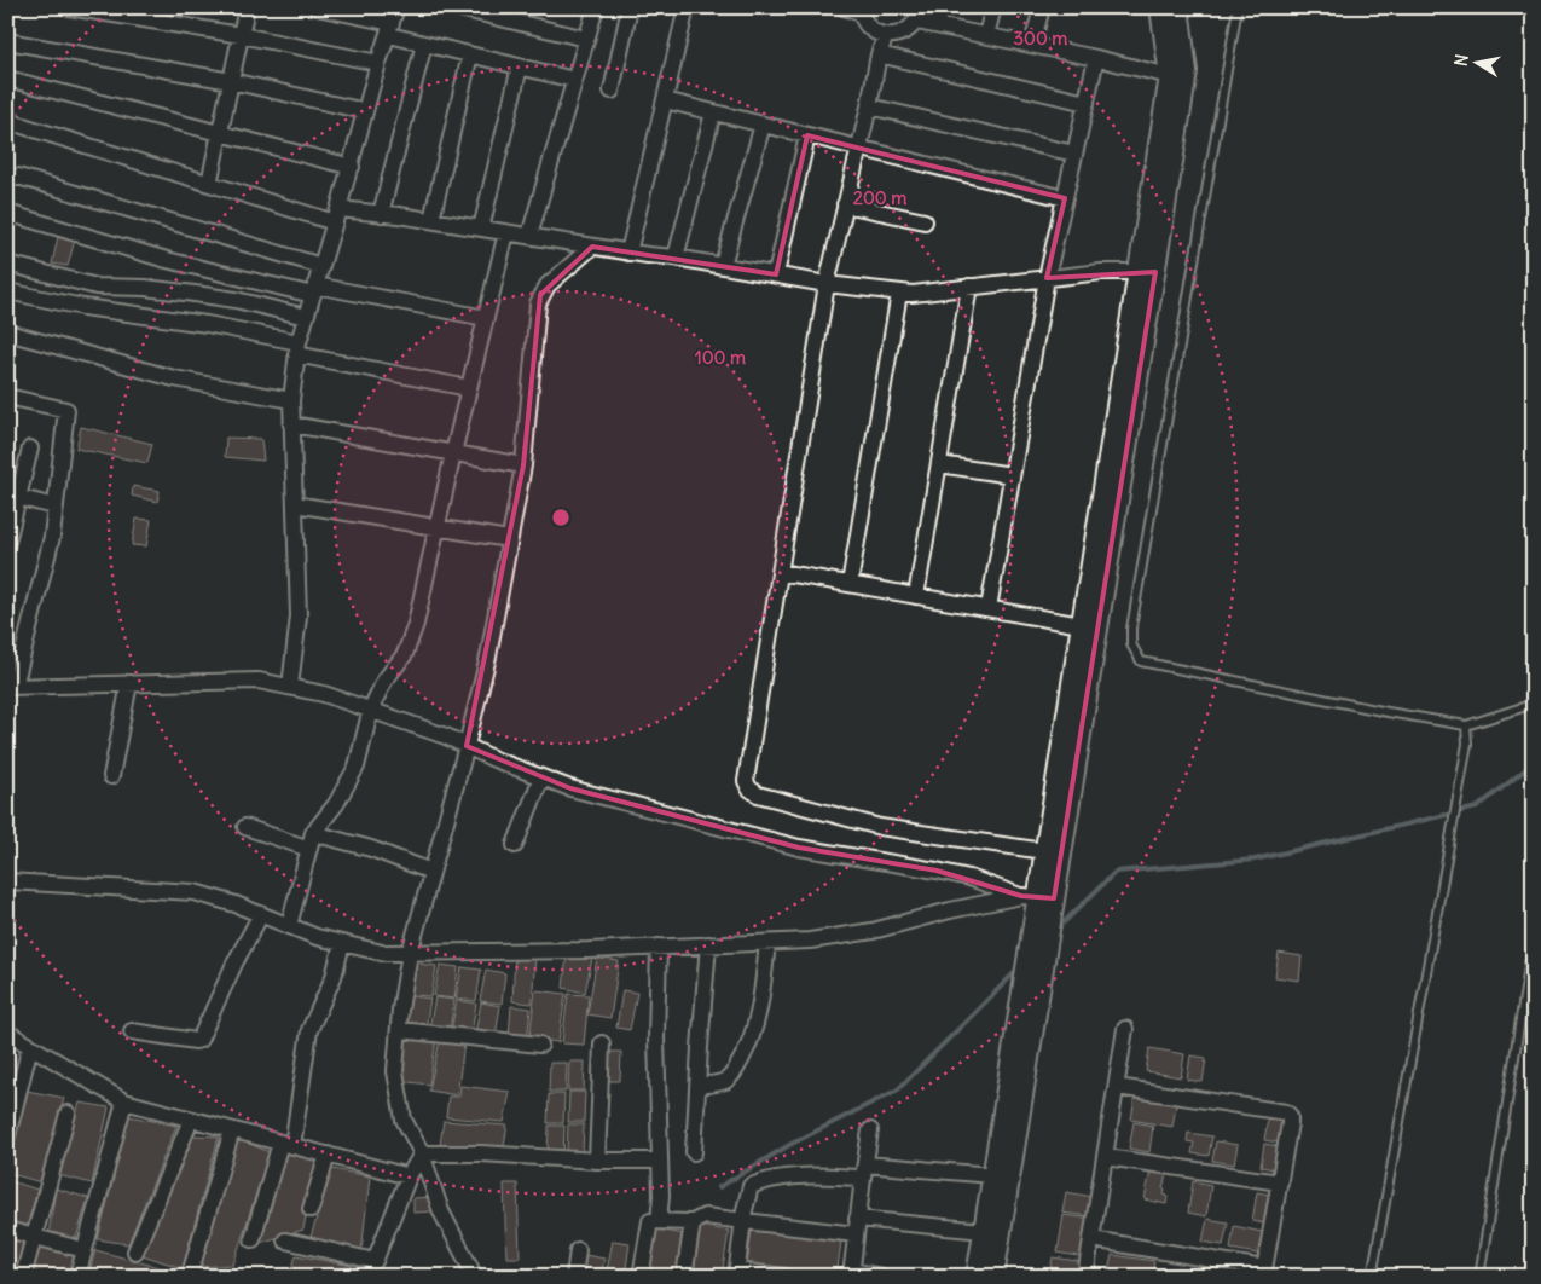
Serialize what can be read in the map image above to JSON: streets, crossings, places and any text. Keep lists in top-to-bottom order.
{
  "north": "left",
  "rings": ["300 m", "200 m", "100 m"]
}
